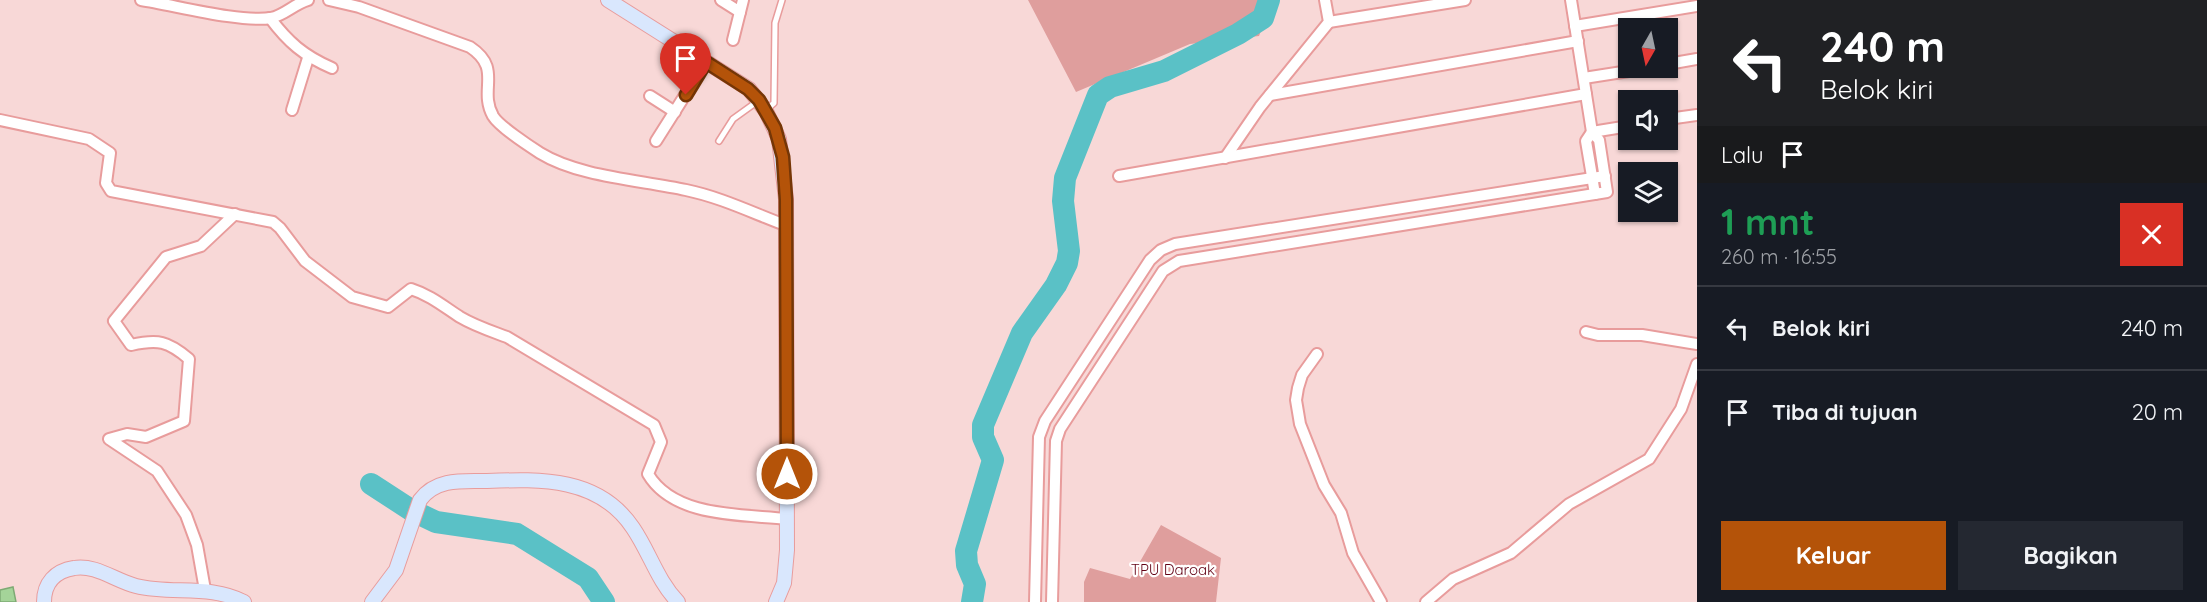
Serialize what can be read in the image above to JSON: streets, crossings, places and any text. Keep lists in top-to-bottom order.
{
  "parks": ["TPU Daroak"],
  "north": "bottom",
  "page": {
    "turn": ["240 m", "Belok kiri"],
    "then": "Lalu",
    "heading": ["1 mnt", "260 m · 16:55"],
    "list": [
      {
        "name": "Belok kiri",
        "value": "240 m"
      },
      {
        "name": "Tiba di tujuan",
        "value": "20 m"
      }
    ],
    "buttons": ["Keluar", "Bagikan"]
  }
}
